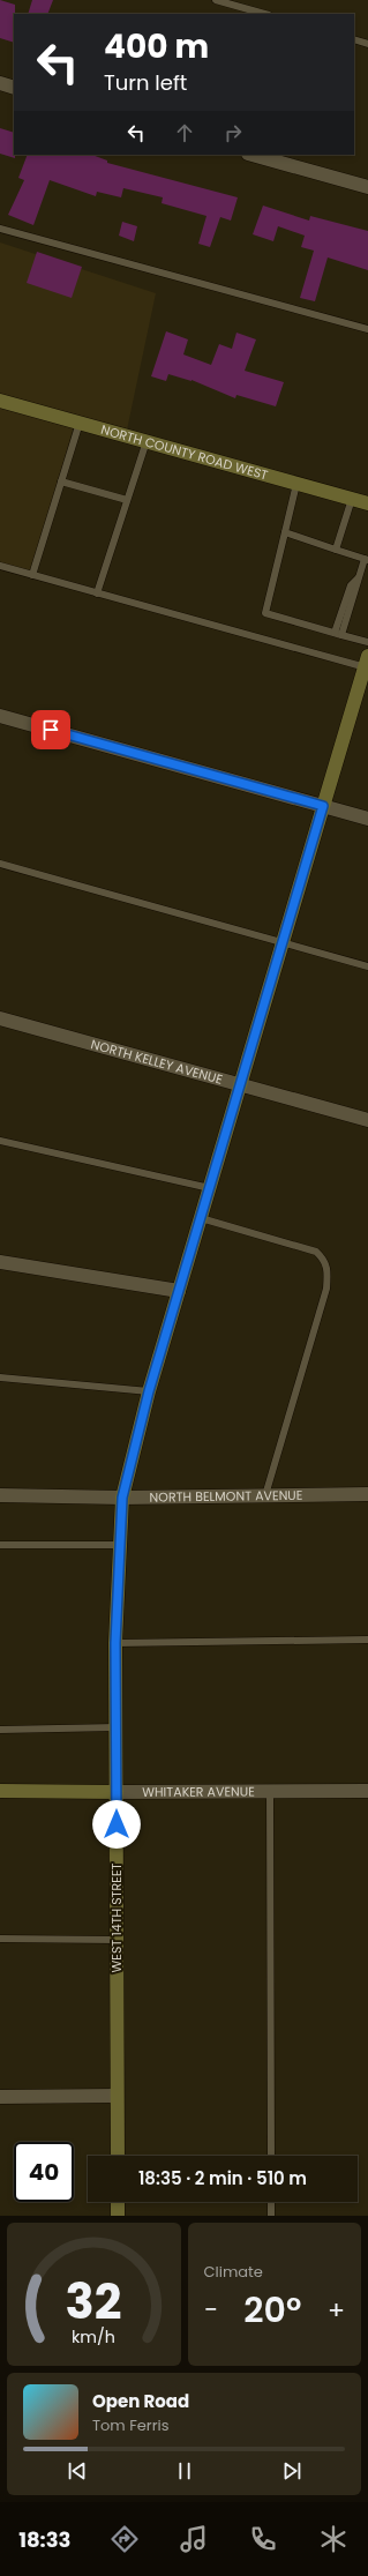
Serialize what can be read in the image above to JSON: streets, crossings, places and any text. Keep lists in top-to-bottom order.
{
  "streets": {
    "street": [
      "NORTH COUNTY ROAD WEST",
      "NORTH KELLEY AVENUE",
      "NORTH BELMONT AVENUE",
      "WHITAKER AVENUE",
      "WEST 14TH STREET"
    ]
  },
  "crossings": [
    ["NORTH KELLEY AVENUE", "WEST 14TH STREET"],
    ["NORTH BELMONT AVENUE", "WEST 14TH STREET"],
    ["WHITAKER AVENUE", "WEST 14TH STREET"]
  ],
  "page": {
    "turn": ["400 m", "Turn left"],
    "limit": "40",
    "trip": "18:35 · 2 min · 510 m",
    "tile": "Climate",
    "heat": ["−", "20°", "+"],
    "song": ["Open Road", "Tom Ferris"],
    "tabs": "18:33",
    "gauge": ["32", "km/h"]
  }
}
